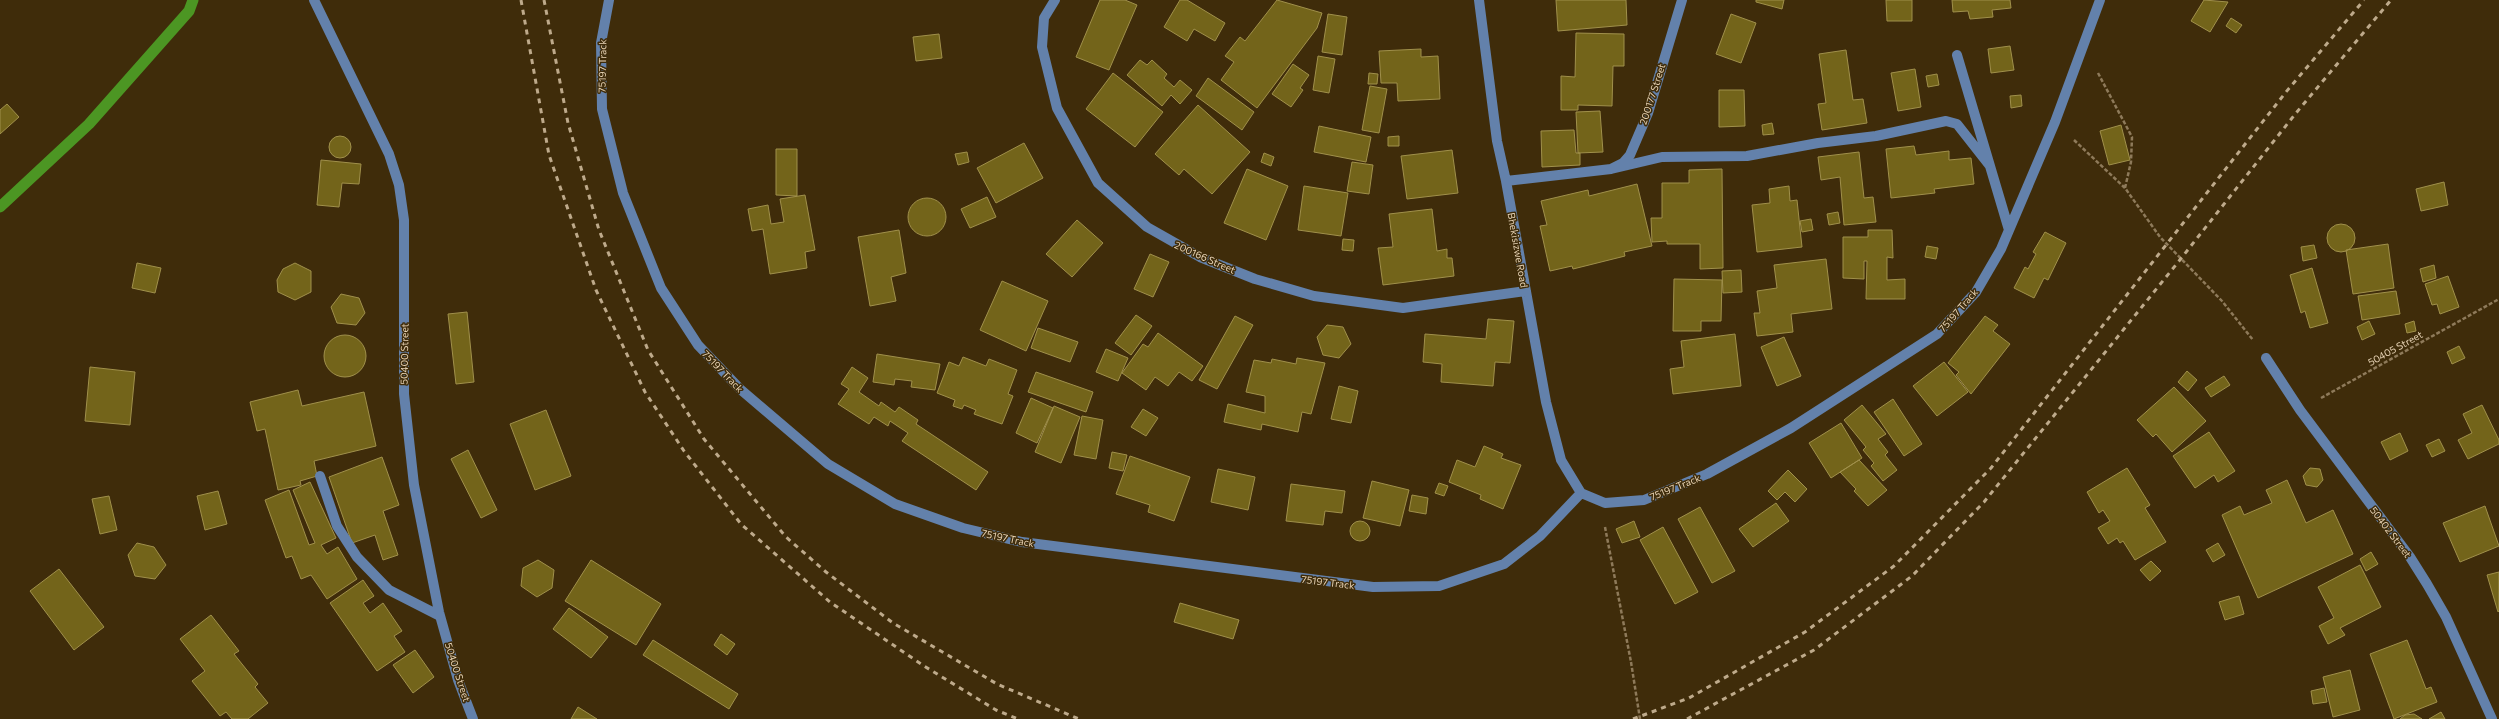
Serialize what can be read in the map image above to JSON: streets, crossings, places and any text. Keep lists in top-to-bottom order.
{
  "streets": {
    "street": [
      "75197 Track",
      "200177 Street",
      "Bhekisizwe Road",
      "200166 Street",
      "50400 Street",
      "50402 Street"
    ],
    "path": ["50405 Street"]
  },
  "crossings": [
    ["75197 Track", "Bhekisizwe Road"],
    ["200177 Street", "Bhekisizwe Road"],
    ["Bhekisizwe Road", "200166 Street"],
    ["50405 Street", "50402 Street"]
  ]
}
